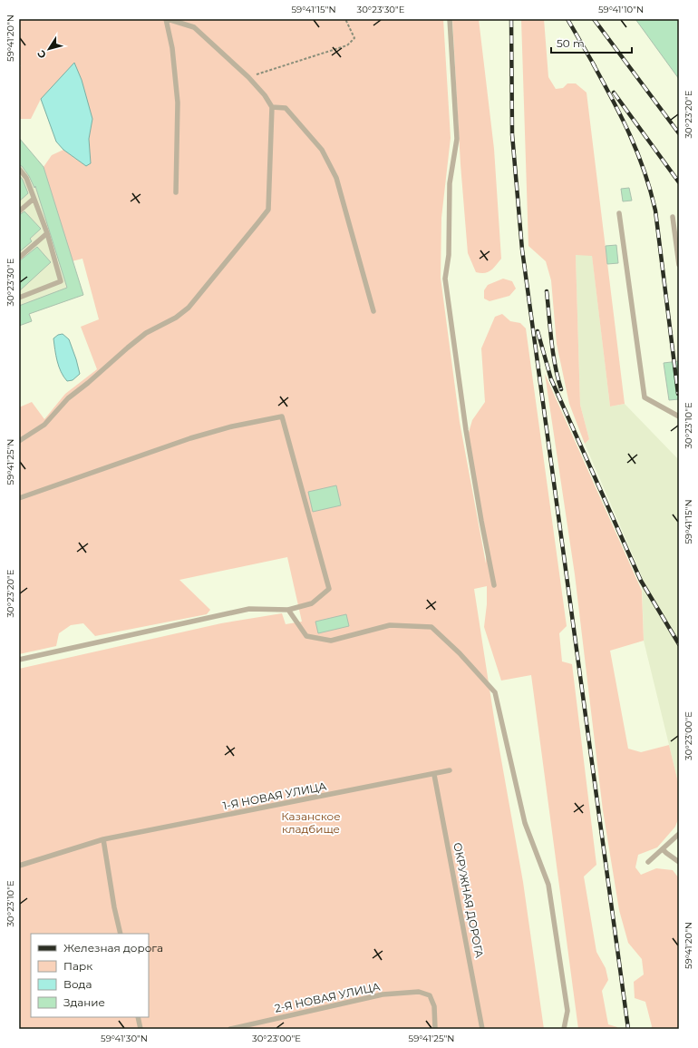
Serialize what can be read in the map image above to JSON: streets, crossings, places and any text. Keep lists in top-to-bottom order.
{
  "streets": {
    "lane": ["1-Я НОВАЯ УЛИЦА", "ОКРУЖНАЯ ДОРОГА", "2-Я НОВАЯ УЛИЦА"]
  },
  "crossings": [
    ["1-Я НОВАЯ УЛИЦА", "ОКРУЖНАЯ ДОРОГА"]
  ],
  "parks": ["Казанское кладбище"],
  "legend": [
    "Железная дорога",
    "Парк",
    "Вода",
    "Здание"
  ],
  "scale_bar": "50 m",
  "north": "bottom left",
  "coordinates": [
    "59°41'15\"N",
    "30°23'30\"E",
    "59°41'10\"N",
    "59°41'20\"N",
    "30°23'20\"E",
    "30°23'10\"E",
    "59°41'25\"N",
    "30°23'00\"E",
    "59°41'30\"N"
  ]
}
